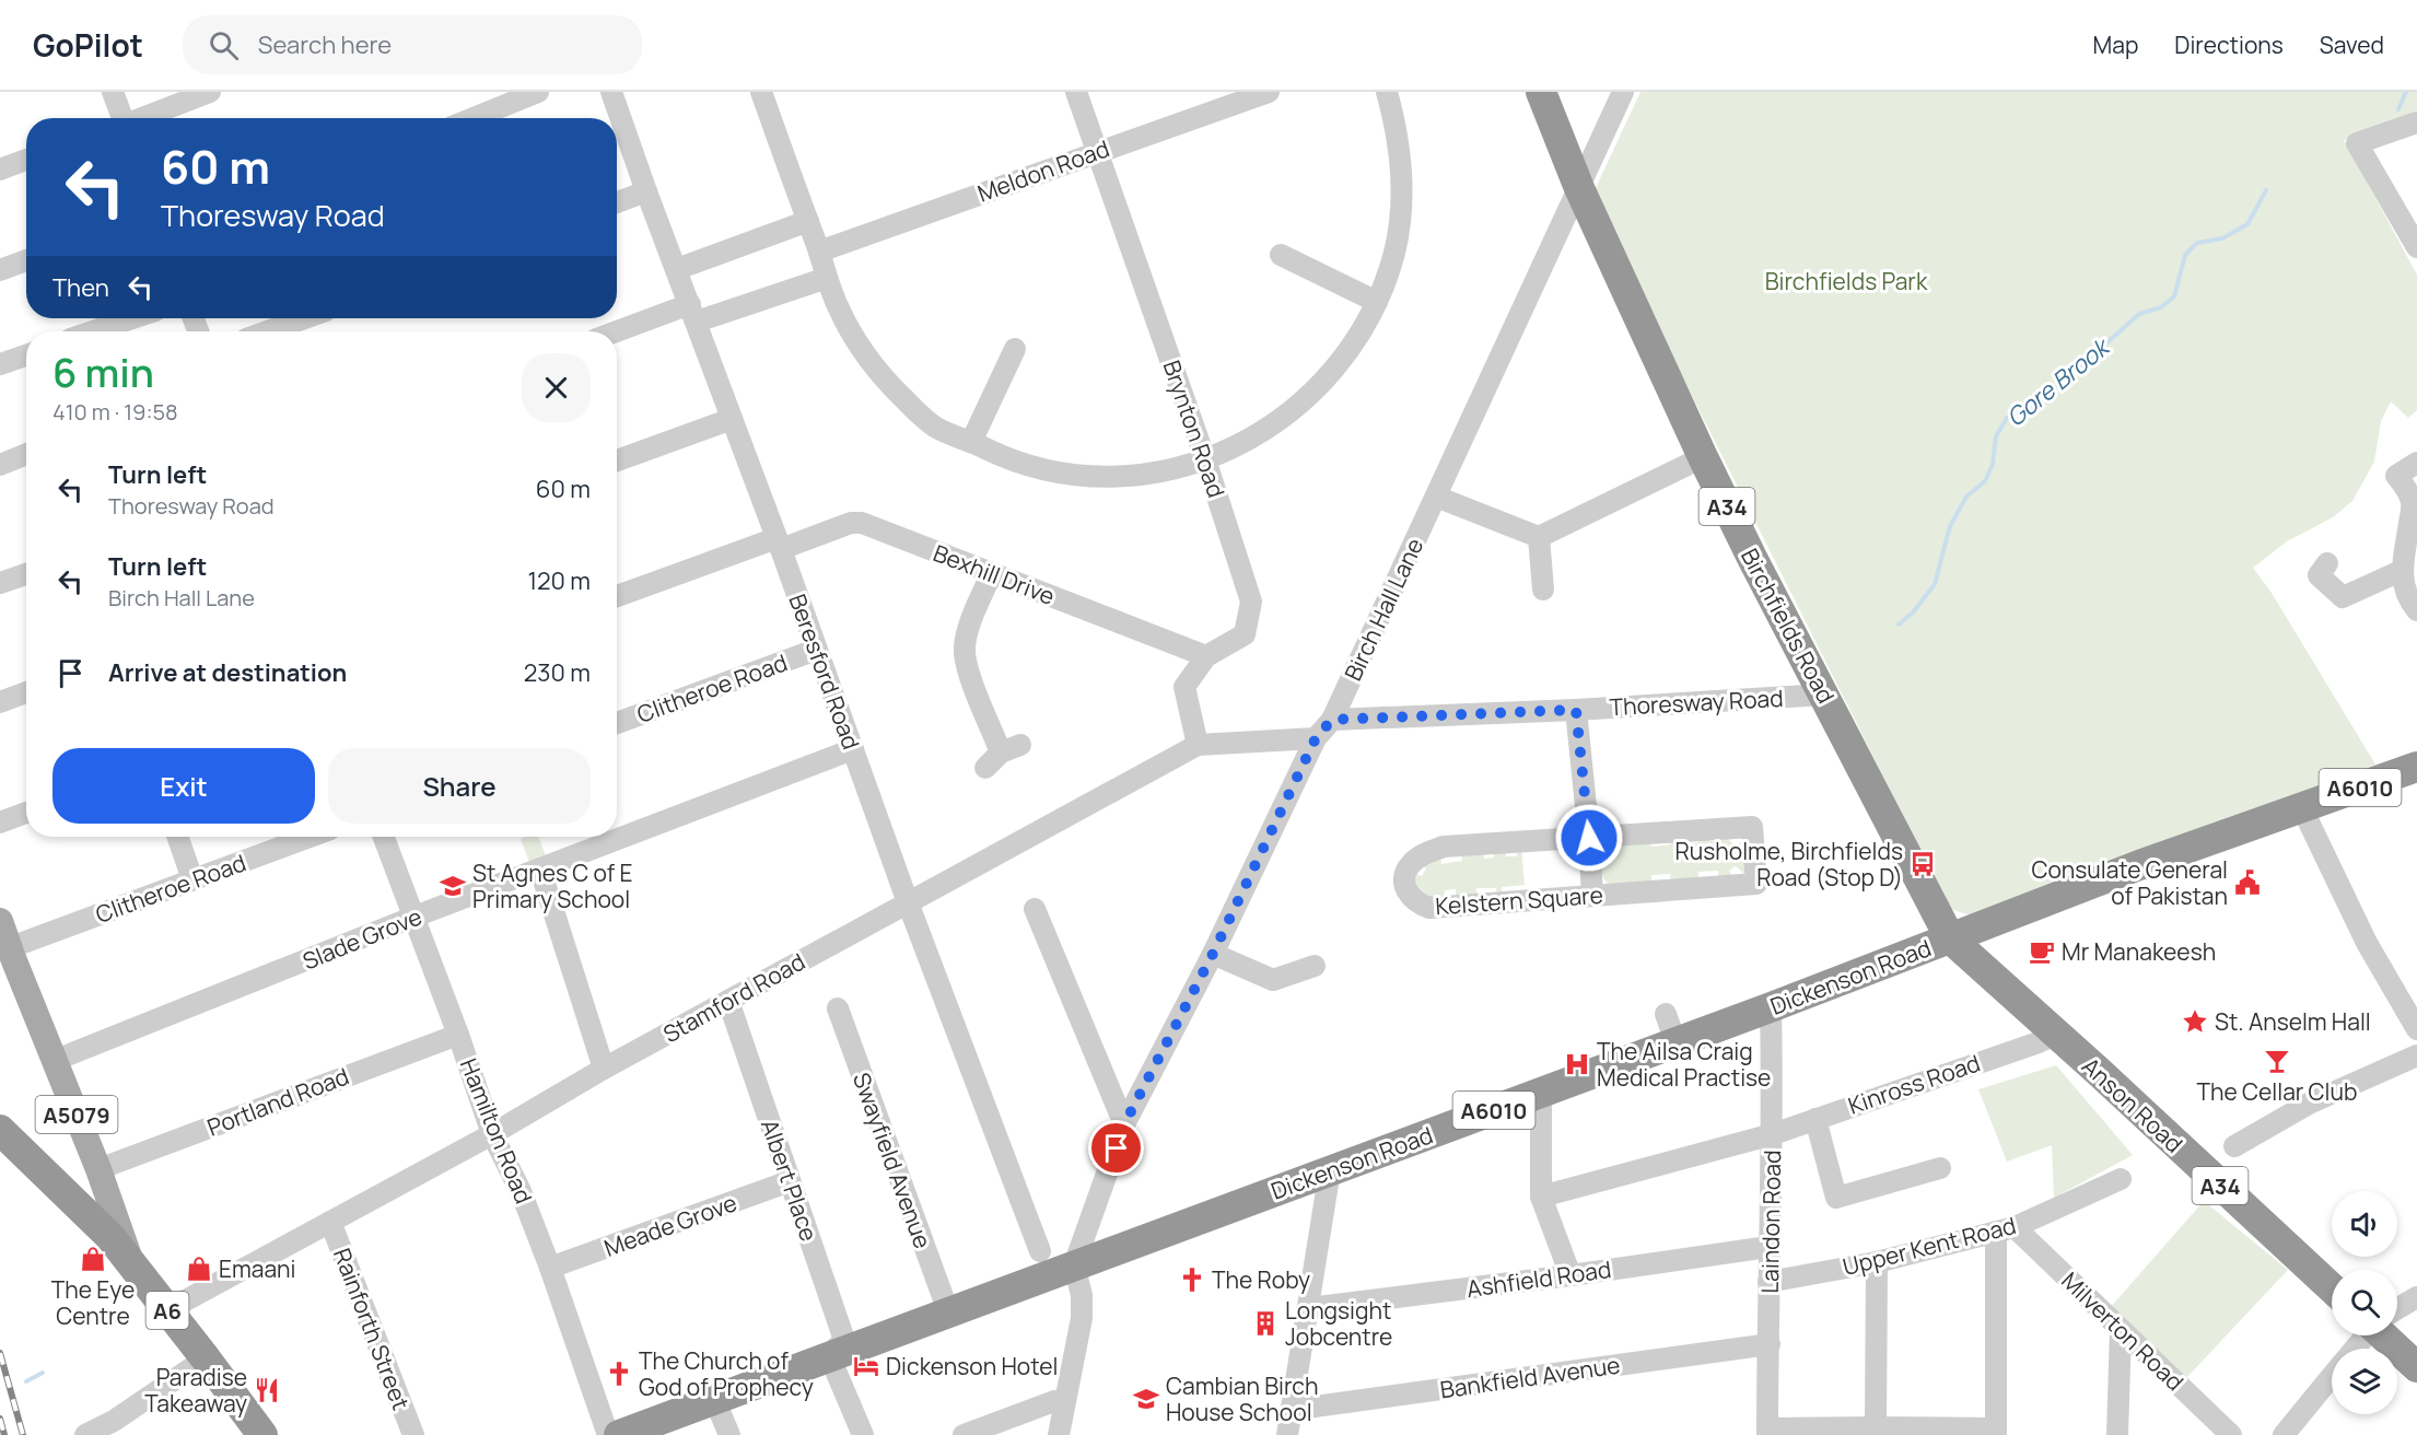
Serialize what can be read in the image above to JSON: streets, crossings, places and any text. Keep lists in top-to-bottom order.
{
  "streets": {
    "highway": [
      "A34",
      "Birchfields Road",
      "A6010",
      "Dickenson Road",
      "Anson Road",
      "A6"
    ],
    "main road": ["A5079"],
    "street": [
      "Meldon Road",
      "Brynton Road",
      "Bexhill Drive",
      "Birch Hall Lane",
      "Beresford Road",
      "Clitheroe Road",
      "Thoresway Road",
      "Kelstern Square",
      "Slade Grove",
      "Stamford Road",
      "Kinross Road",
      "Portland Road",
      "Hamilton Road",
      "Swayfield Avenue",
      "Albert Place",
      "Laindon Road",
      "Meade Grove",
      "Upper Kent Road",
      "Ashfield Road",
      "Rainforth Street",
      "Milverton Road",
      "Bankfield Avenue"
    ]
  },
  "crossings": [
    ["Meldon Road", "Brynton Road"],
    ["Brynton Road", "Bexhill Drive"],
    ["Brynton Road", "Stamford Road"],
    ["Bexhill Drive", "Beresford Road"],
    ["Birch Hall Lane", "Birchfields Road"],
    ["Birch Hall Lane", "Thoresway Road"],
    ["Birch Hall Lane", "Dickenson Road"],
    ["Birch Hall Lane", "Stamford Road"],
    ["Birchfields Road", "Thoresway Road"],
    ["Birchfields Road", "Dickenson Road"],
    ["Birchfields Road", "Anson Road"],
    ["Beresford Road", "Clitheroe Road"],
    ["Beresford Road", "Slade Grove"],
    ["Beresford Road", "Stamford Road"],
    ["Clitheroe Road", "A5079"],
    ["Slade Grove", "A5079"],
    ["Slade Grove", "Hamilton Road"],
    ["Dickenson Road", "Anson Road"],
    ["Dickenson Road", "Swayfield Avenue"],
    ["Dickenson Road", "Albert Place"],
    ["Dickenson Road", "Laindon Road"],
    ["Stamford Road", "Hamilton Road"],
    ["Stamford Road", "Albert Place"],
    ["Stamford Road", "A6"],
    ["Stamford Road", "Rainforth Street"],
    ["Kinross Road", "Anson Road"],
    ["Kinross Road", "Laindon Road"],
    ["Portland Road", "A5079"],
    ["Portland Road", "Hamilton Road"],
    ["A5079", "A6"],
    ["Hamilton Road", "Meade Grove"],
    ["Albert Place", "Meade Grove"],
    ["Laindon Road", "Upper Kent Road"],
    ["Laindon Road", "Ashfield Road"],
    ["Laindon Road", "Bankfield Avenue"],
    ["Upper Kent Road", "Milverton Road"]
  ],
  "water": ["Gore Brook"],
  "parks": ["Birchfields Park"],
  "places": {
    "bus stop": ["Rusholme, Birchfields Road (Stop D)"],
    "public building": ["Consulate General of Pakistan"],
    "school or university": ["St Agnes C of E Primary School", "Cambian Birch House School"],
    "cafe": ["Mr Manakeesh"],
    "place": ["St. Anselm Hall"],
    "bar": ["The Cellar Club"],
    "hospital": ["The Ailsa Craig Medical Practise"],
    "shop": ["The Eye Centre", "Emaani"],
    "church": ["The Roby", "The Church of God of Prophecy"],
    "building": ["Longsight Jobcentre"],
    "hotel": ["Dickenson Hotel"],
    "restaurant": ["Paradise Takeaway"]
  },
  "page": {
    "header": "GoPilot",
    "search": "Search here",
    "nav": ["Map", "Directions", "Saved"],
    "turn": ["60 m", "Thoresway Road"],
    "then": "Then",
    "heading": ["6 min", "410 m · 19:58"],
    "list": [
      {
        "name": "Turn left",
        "note": "Thoresway Road",
        "value": "60 m"
      },
      {
        "name": "Turn left",
        "note": "Birch Hall Lane",
        "value": "120 m"
      },
      {
        "name": "Arrive at destination",
        "value": "230 m"
      }
    ],
    "buttons": ["Exit", "Share"]
  }
}
